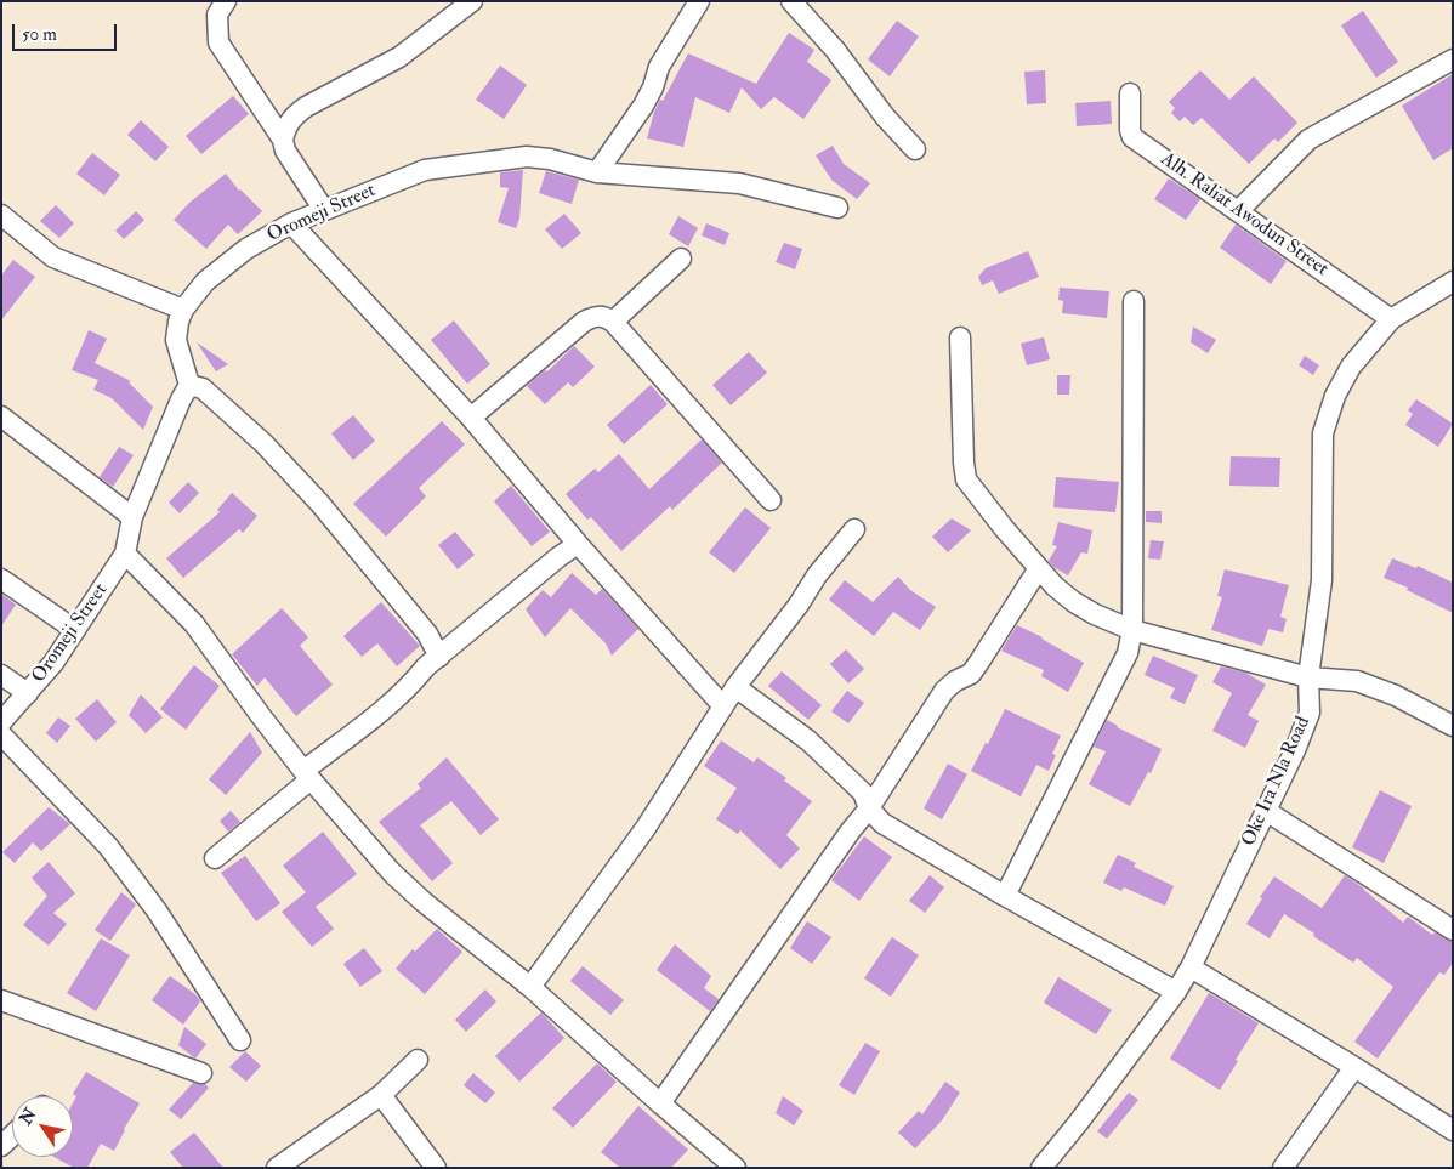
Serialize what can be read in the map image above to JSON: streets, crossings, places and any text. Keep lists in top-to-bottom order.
{
  "streets": {
    "street": ["Oromeji Street", "Alh. Raliat Awodun Street", "Oke Ira Nla Road"]
  },
  "crossings": [
    ["Alh. Raliat Awodun Street", "Oke Ira Nla Road"]
  ],
  "scale_bar": "50 m",
  "north": "top left"
}
